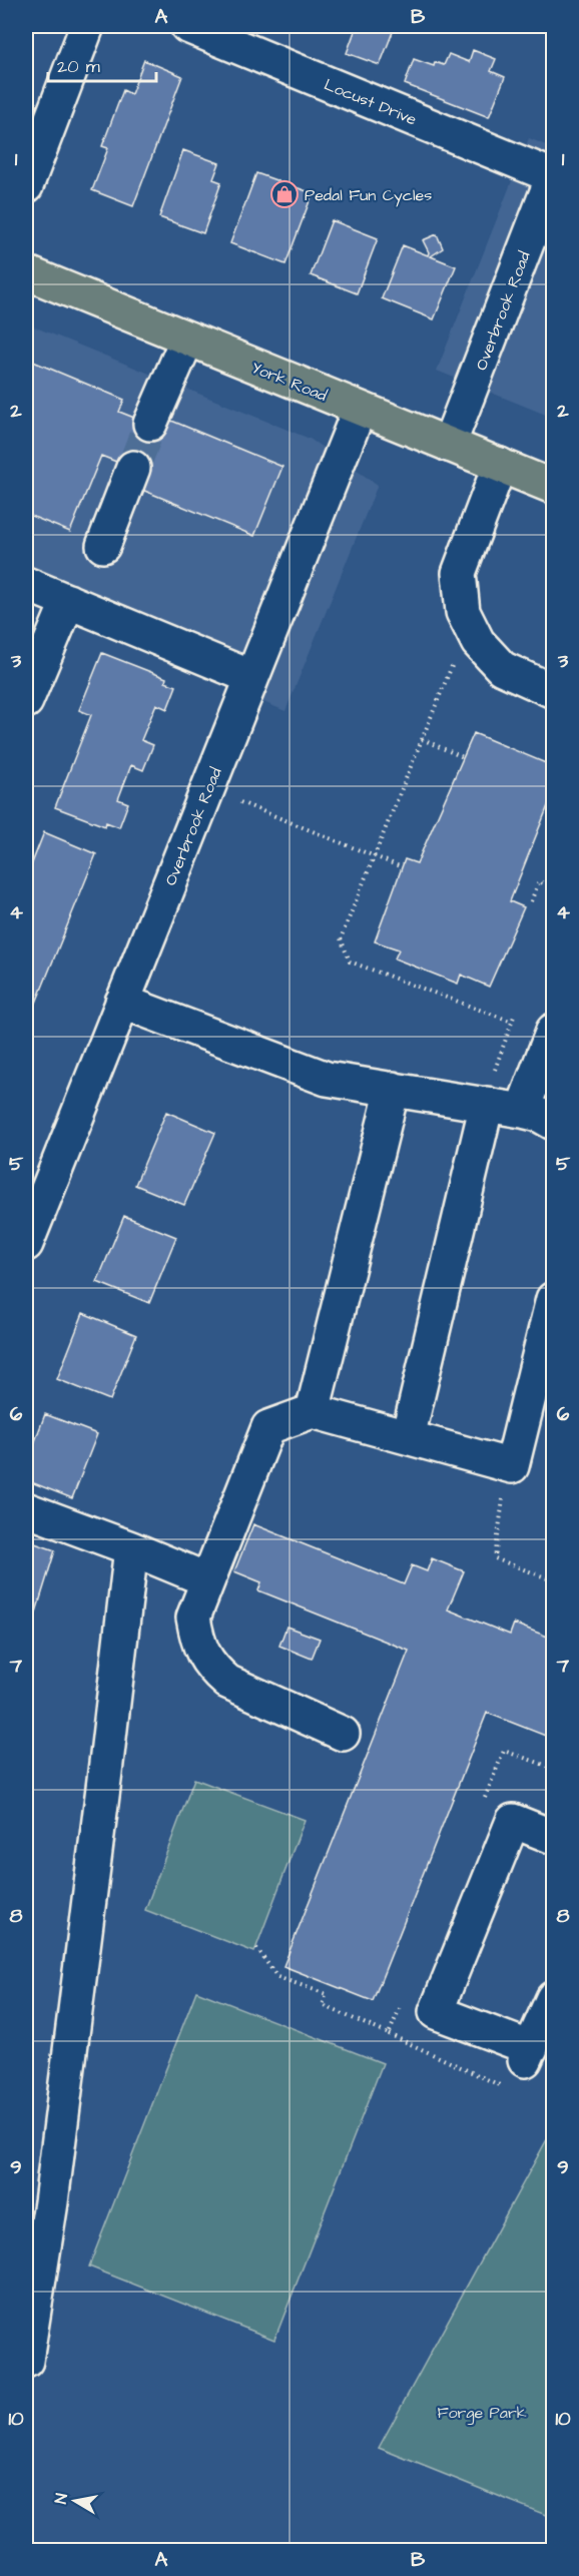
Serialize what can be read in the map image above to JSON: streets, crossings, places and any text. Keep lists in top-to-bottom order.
{
  "streets": {
    "main road": ["York Road"],
    "street": ["Locust Drive", "Overbrook Road"]
  },
  "crossings": [
    ["Locust Drive", "Overbrook Road"],
    ["Overbrook Road", "York Road"]
  ],
  "parks": ["Forge Park"],
  "places": {
    "shop": ["Pedal Fun Cycles"]
  },
  "scale_bar": "20 m",
  "north": "left",
  "grid": {
    "columns": ["A", "B"],
    "rows": [
      "1",
      "2",
      "3",
      "4",
      "5",
      "6",
      "7",
      "8",
      "9",
      "10"
    ]
  }
}
